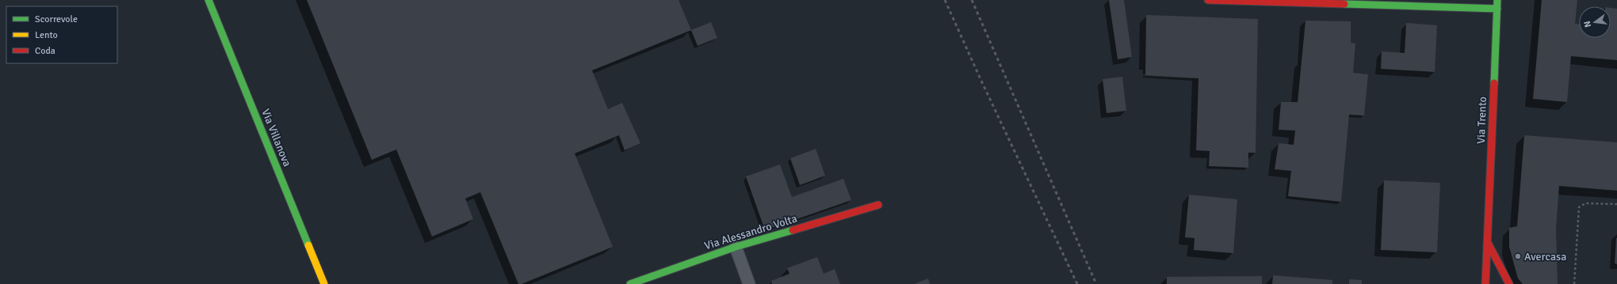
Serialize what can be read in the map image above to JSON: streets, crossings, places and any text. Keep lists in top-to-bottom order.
{
  "streets": {
    "street": ["Via Trento", "Via Villanova", "Via Alessandro Volta"]
  },
  "places": ["Avercasa"],
  "legend": ["Scorrevole", "Lento", "Coda"],
  "north": "left"
}
